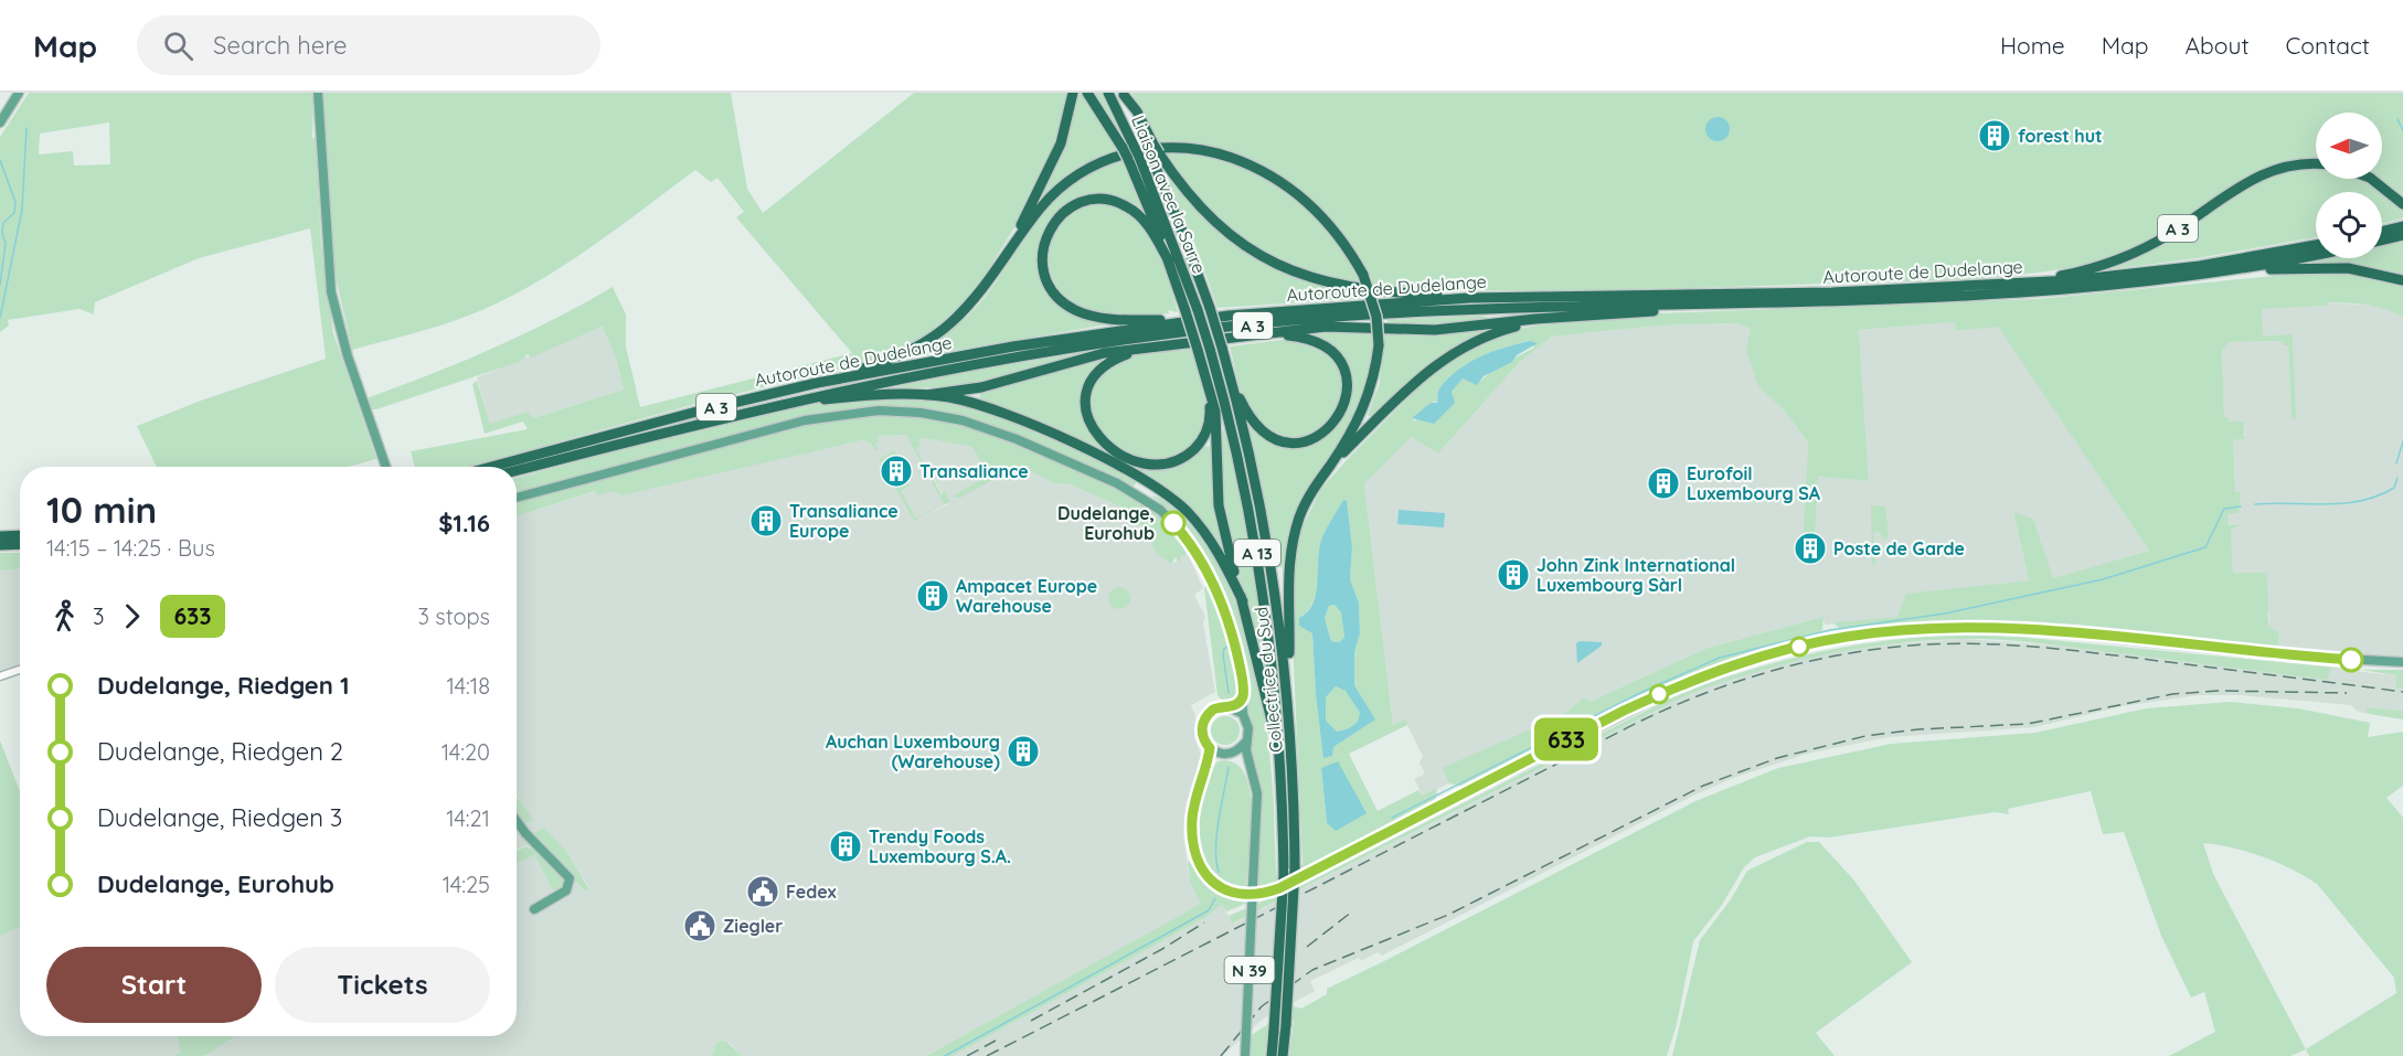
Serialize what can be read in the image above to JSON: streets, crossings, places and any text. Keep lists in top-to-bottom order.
{
  "streets": {
    "highway": [
      "Liaison avec la Sarre",
      "A 3",
      "Autoroute de Dudelange",
      "A 13",
      "Collectrice du Sud"
    ],
    "main road": ["N 39"]
  },
  "crossings": [
    ["Liaison avec la Sarre", "A 3"],
    ["Liaison avec la Sarre", "A 13"],
    ["Liaison avec la Sarre", "Collectrice du Sud"],
    ["A 3", "Autoroute de Dudelange"],
    ["A 3", "A 13"],
    ["A 3", "Collectrice du Sud"]
  ],
  "places": {
    "building": [
      "forest hut",
      "Transaliance",
      "Eurofoil Luxembourg SA",
      "Transaliance Europe",
      "Poste de Garde",
      "John Zink International Luxembourg Sàrl",
      "Ampacet Europe Warehouse",
      "Auchan Luxembourg (Warehouse)",
      "Trendy Foods Luxembourg S.A."
    ],
    "other": ["Dudelange, Eurohub"],
    "public building": ["Fedex", "Ziegler"]
  },
  "lines": ["bus line 633"],
  "north": "left",
  "page": {
    "header": "Map",
    "search": "Search here",
    "nav": [
      "Home",
      "Map",
      "About",
      "Contact"
    ],
    "on_map": "633",
    "heading": ["10 min", "14:15 – 14:25 · Bus", "$1.16"],
    "legs": ["3", "633", "3 stops"],
    "list": [
      {
        "name": "Dudelange, Riedgen 1",
        "value": "14:18"
      },
      {
        "name": "Dudelange, Riedgen 2",
        "value": "14:20"
      },
      {
        "name": "Dudelange, Riedgen 3",
        "value": "14:21"
      },
      {
        "name": "Dudelange, Eurohub",
        "value": "14:25"
      }
    ],
    "buttons": ["Start", "Tickets"]
  }
}
